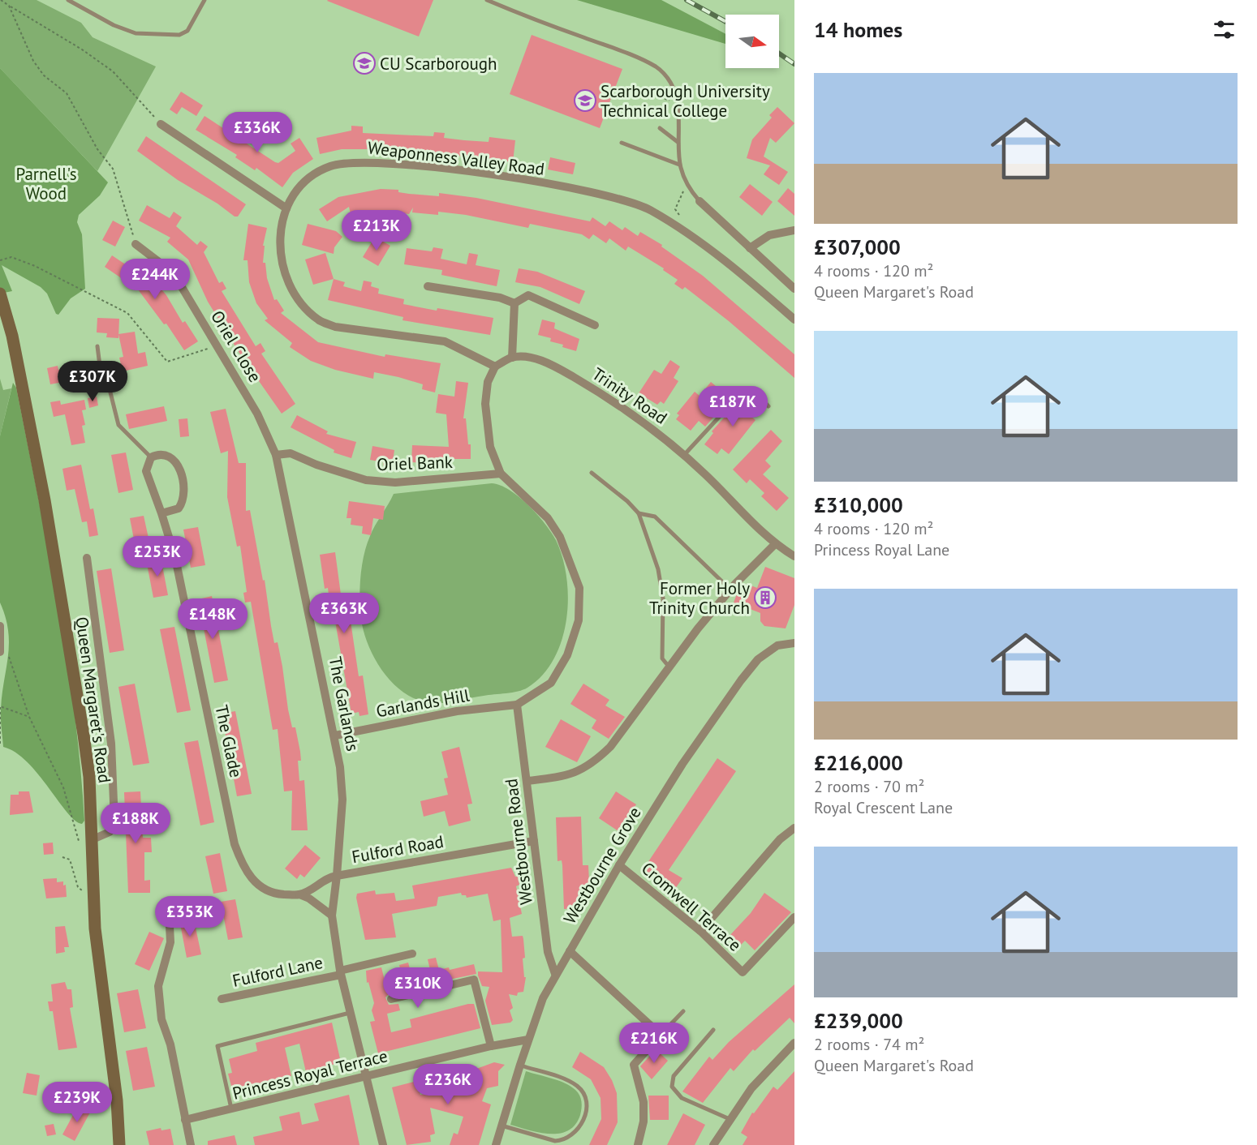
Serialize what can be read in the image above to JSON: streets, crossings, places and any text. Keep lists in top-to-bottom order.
{
  "streets": {
    "main road": ["Queen Margaret's Road"],
    "street": [
      "Weaponness Valley Road",
      "Oriel Close",
      "Trinity Road",
      "Oriel Bank",
      "Garlands Hill",
      "The Garlands",
      "The Glade",
      "Westbourne Road",
      "Fulford Road",
      "Westbourne Grove",
      "Cromwell Terrace",
      "Fulford Lane",
      "Princess Royal Terrace"
    ]
  },
  "crossings": [
    ["Oriel Close", "Oriel Bank"],
    ["Oriel Close", "The Garlands"],
    ["Oriel Bank", "The Garlands"],
    ["Garlands Hill", "The Garlands"],
    ["Garlands Hill", "Westbourne Road"],
    ["The Garlands", "Fulford Road"],
    ["Westbourne Road", "Fulford Road"],
    ["Westbourne Road", "Westbourne Grove"],
    ["Fulford Road", "Fulford Lane"],
    ["Fulford Road", "Princess Royal Terrace"],
    ["Westbourne Grove", "Cromwell Terrace"],
    ["Westbourne Grove", "Princess Royal Terrace"]
  ],
  "parks": ["Parnell's Wood"],
  "places": {
    "school or university": ["CU Scarborough", "Scarborough University Technical College"],
    "building": ["Former Holy Trinity Church"]
  },
  "north": "right",
  "page": {
    "heading": "14 homes",
    "list": [
      {
        "name": "£307,000",
        "note": "4 rooms · 120 m² · Queen Margaret's Road"
      },
      {
        "name": "£310,000",
        "note": "4 rooms · 120 m² · Princess Royal Lane"
      },
      {
        "name": "£216,000",
        "note": "2 rooms · 70 m² · Royal Crescent Lane"
      },
      {
        "name": "£239,000",
        "note": "2 rooms · 74 m² · Queen Margaret's Road"
      }
    ],
    "price": [
      "£336K",
      "£213K",
      "£244K",
      "£307K",
      "£187K",
      "£253K",
      "£363K",
      "£148K",
      "£188K",
      "£353K",
      "£310K",
      "£216K",
      "£236K",
      "£239K"
    ]
  }
}
